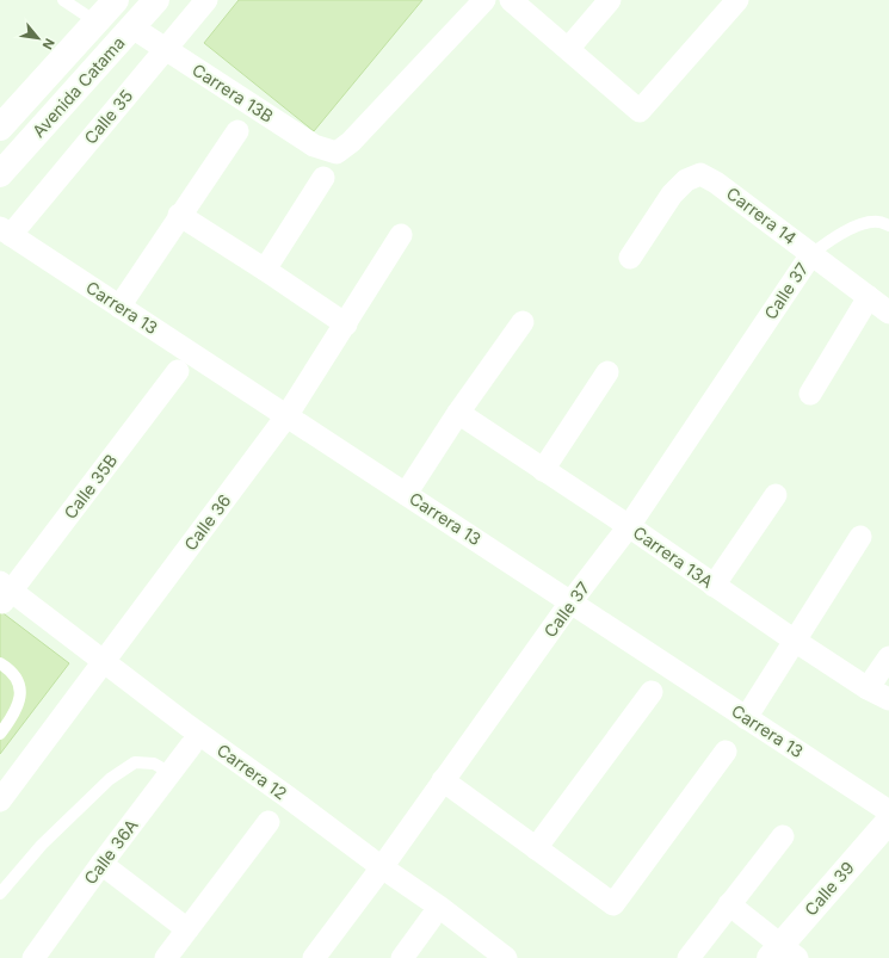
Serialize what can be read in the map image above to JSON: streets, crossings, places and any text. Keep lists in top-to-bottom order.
{
  "streets": {
    "main road": ["Avenida Catama", "Calle 39"],
    "street": [
      "Carrera 13B",
      "Calle 35",
      "Carrera 14",
      "Calle 37",
      "Carrera 13",
      "Calle 35B",
      "Calle 36",
      "Carrera 13A",
      "Carrera 12",
      "Calle 36A"
    ]
  },
  "crossings": [
    ["Avenida Catama", "Carrera 13B"],
    ["Carrera 13B", "Calle 35"],
    ["Calle 35", "Carrera 13"],
    ["Carrera 14", "Calle 37"],
    ["Calle 37", "Carrera 13"],
    ["Calle 37", "Carrera 13A"],
    ["Calle 37", "Carrera 12"],
    ["Carrera 13", "Calle 36"],
    ["Carrera 13", "Calle 39"],
    ["Calle 35B", "Carrera 12"],
    ["Calle 36", "Carrera 12"],
    ["Carrera 12", "Calle 36A"]
  ],
  "north": "bottom right"
}
